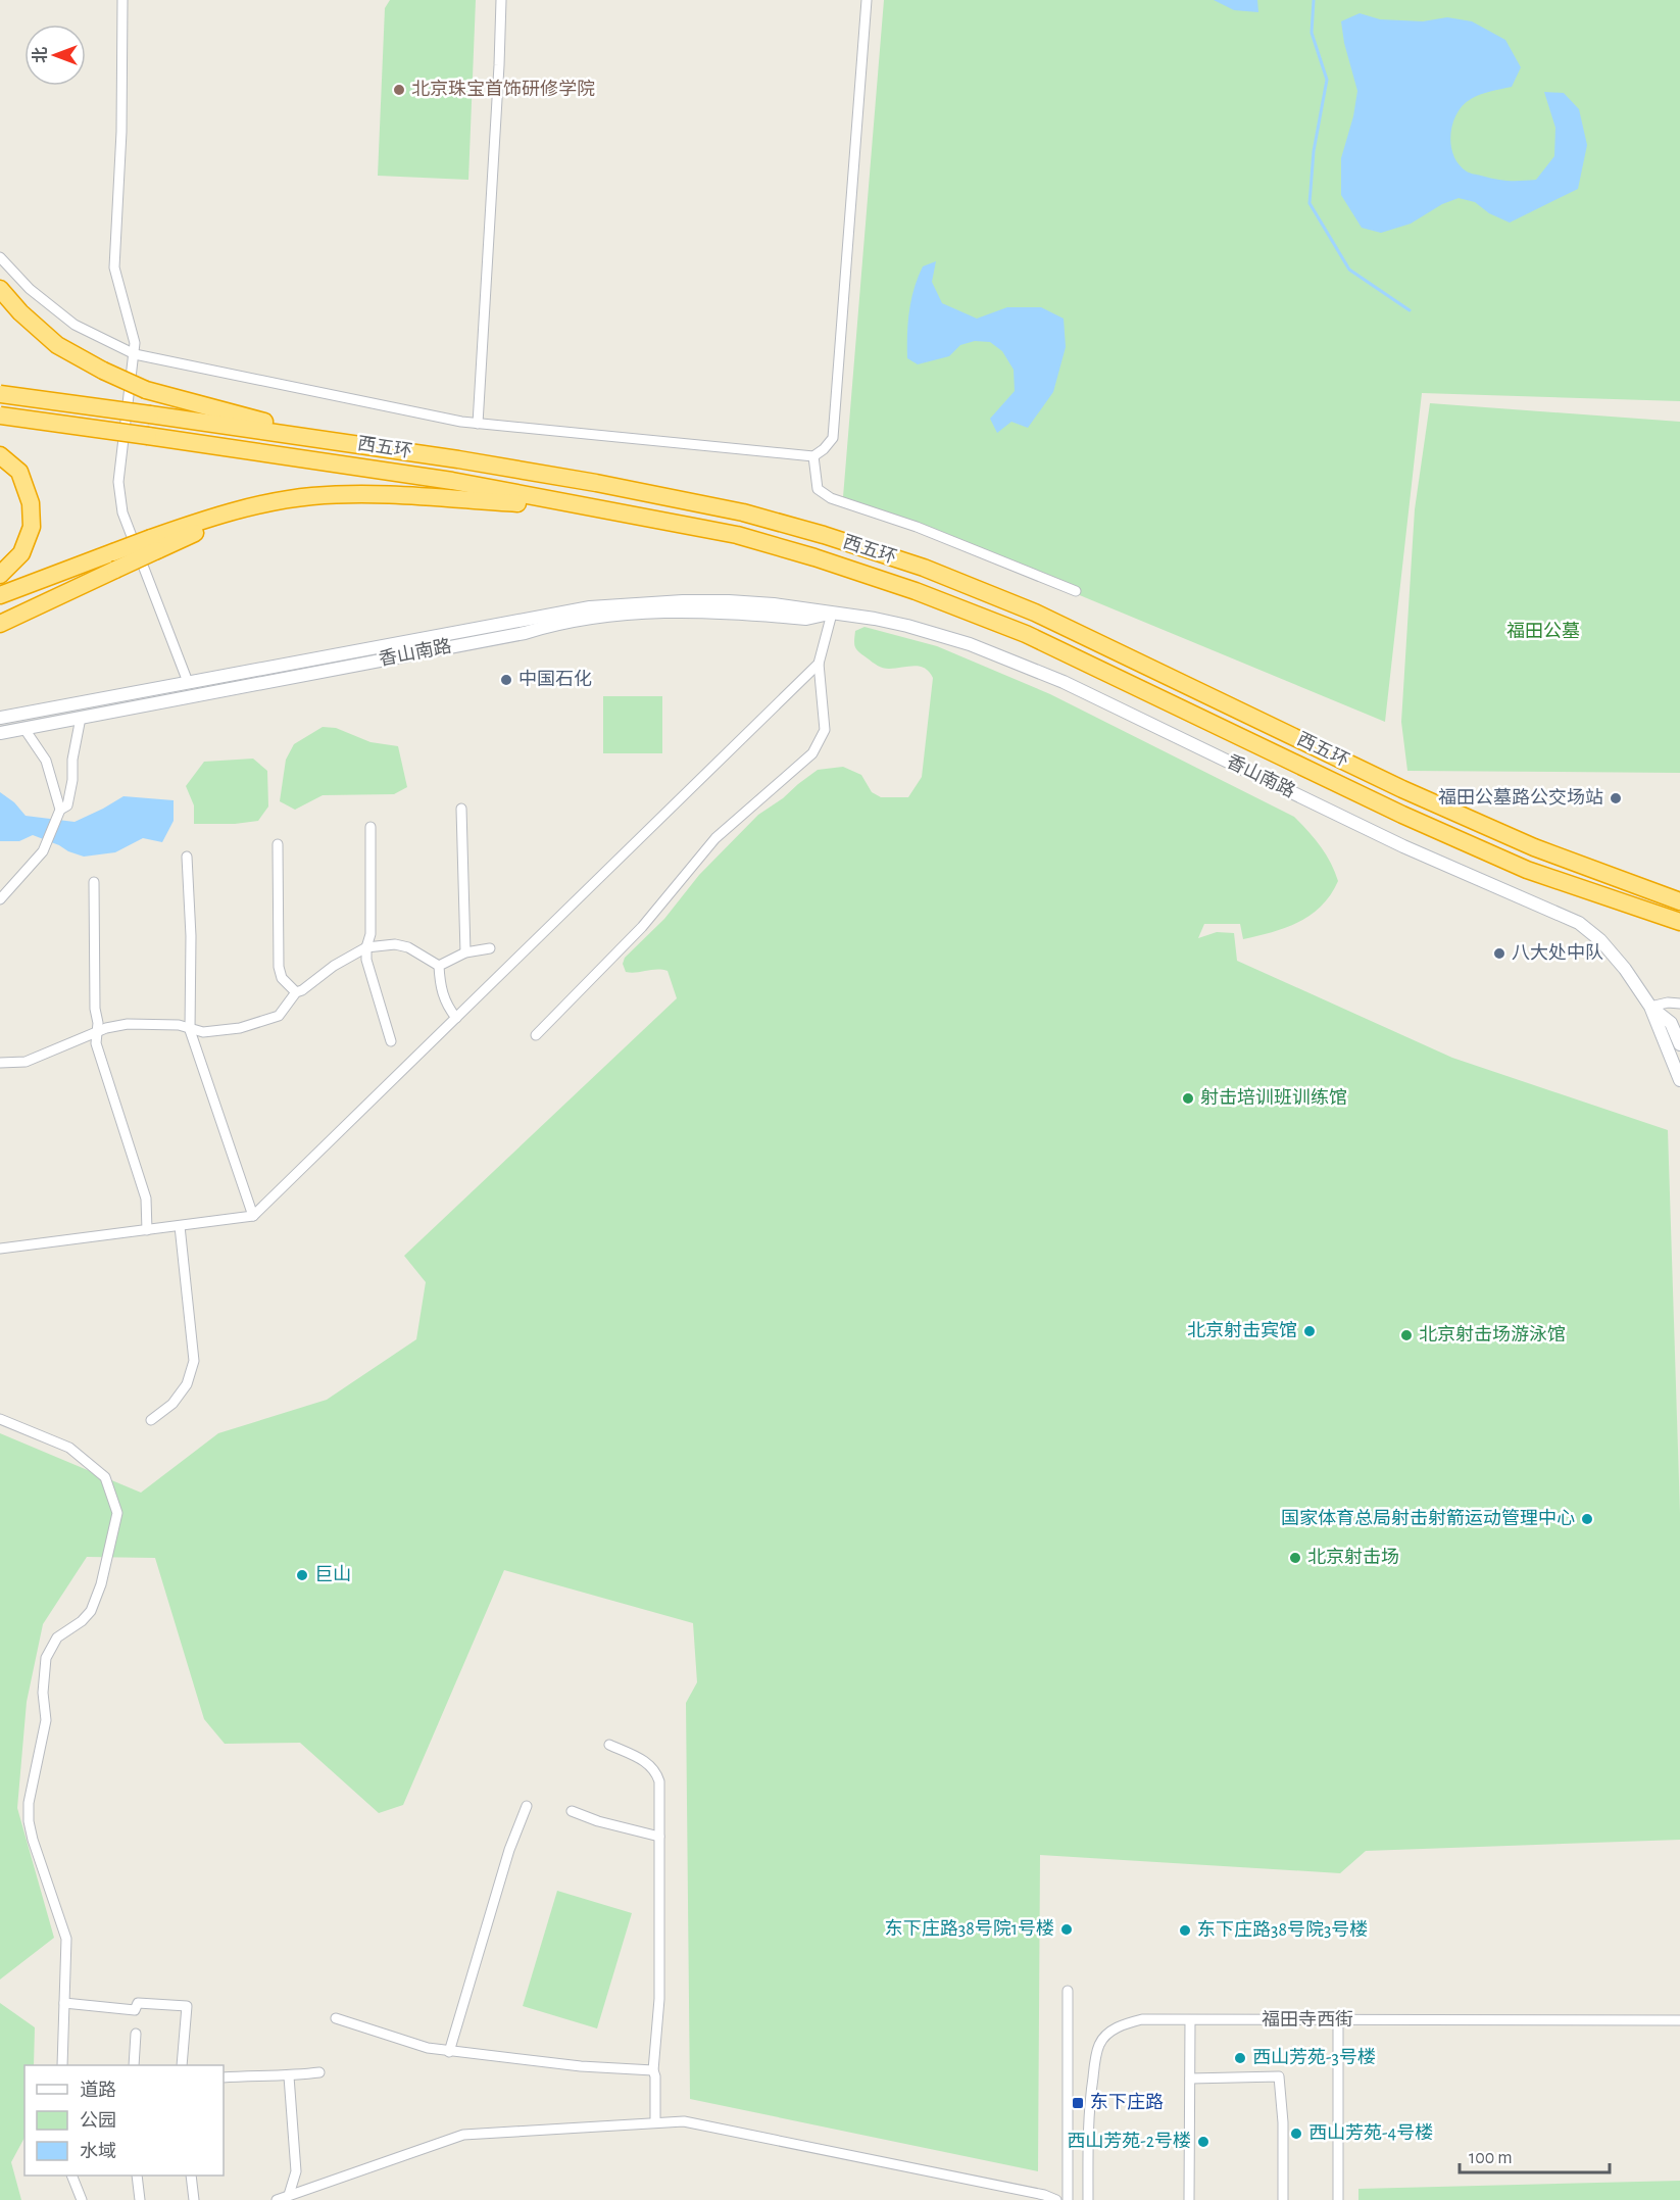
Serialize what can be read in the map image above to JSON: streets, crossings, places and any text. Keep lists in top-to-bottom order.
{
  "streets": {
    "highway": ["西五环"],
    "main road": ["香山南路"],
    "street": ["福田寺西街"]
  },
  "parks": ["福田公墓"],
  "places": {
    "other": [
      "北京珠宝首饰研修学院",
      "中国石化",
      "福田公墓路公交场站",
      "八大处中队",
      "射击培训班训练馆",
      "北京射击宾馆",
      "北京射击场游泳馆",
      "国家体育总局射击射箭运动管理中心",
      "北京射击场",
      "巨山",
      "东下庄路38号院1号楼",
      "东下庄路38号院3号楼",
      "西山芳苑-3号楼",
      "西山芳苑-4号楼",
      "西山芳苑-2号楼"
    ],
    "transit": ["东下庄路"]
  },
  "legend": ["道路", "公园", "水域"],
  "scale_bar": "100 m",
  "north": "left"
}
